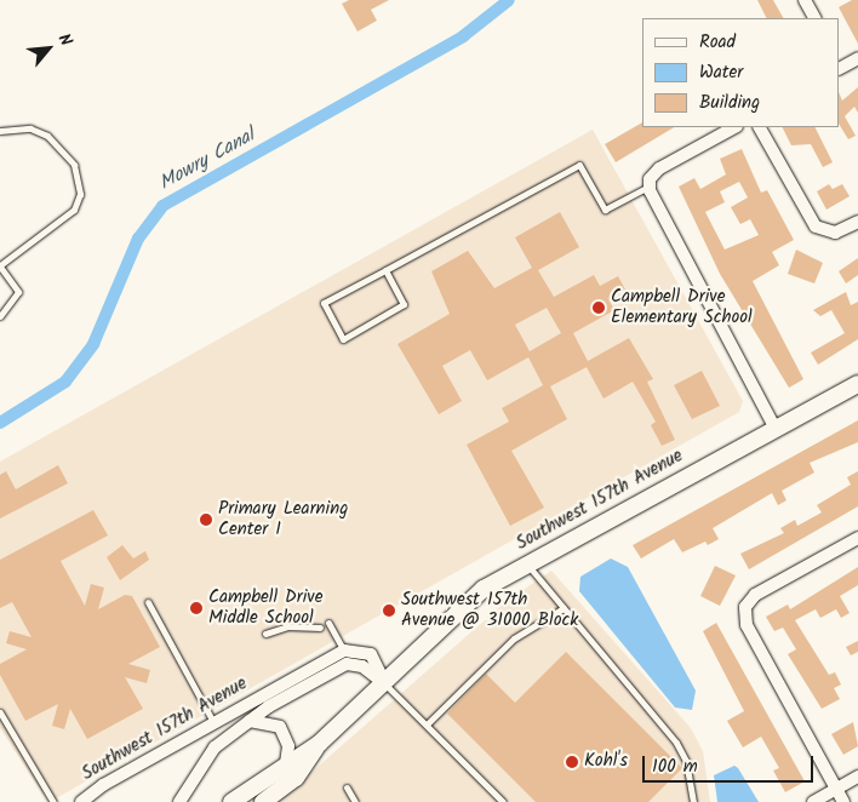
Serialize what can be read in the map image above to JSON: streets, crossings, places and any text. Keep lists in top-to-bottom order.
{
  "streets": {
    "street": ["Southwest 157th Avenue"]
  },
  "water": ["Mowry Canal"],
  "places": [
    "Campbell Drive Elementary School",
    "Primary Learning Center I",
    "Campbell Drive Middle School",
    "Southwest 157th Avenue @ 31000 Block",
    "Kohl's"
  ],
  "legend": ["Road", "Water", "Building"],
  "scale_bar": "100 m",
  "north": "top right"
}
